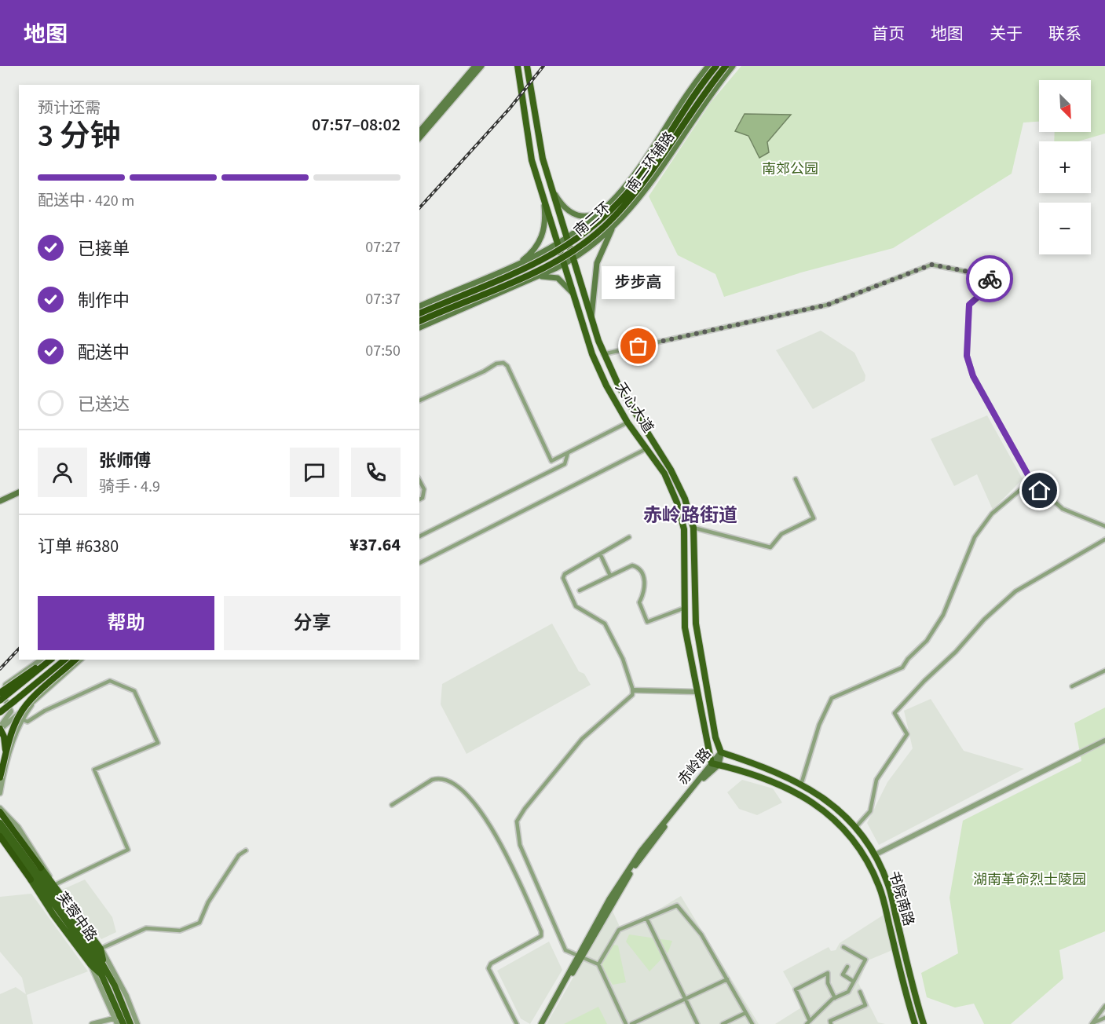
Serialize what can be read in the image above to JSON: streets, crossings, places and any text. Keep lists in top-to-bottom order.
{
  "streets": {
    "highway": ["南二环"],
    "main road": [
      "南二环辅路",
      "天心大道",
      "赤岭路",
      "书院南路",
      "芙蓉中路"
    ]
  },
  "crossings": [
    ["南二环辅路", "天心大道"],
    ["天心大道", "赤岭路"],
    ["天心大道", "书院南路"],
    ["赤岭路", "书院南路"]
  ],
  "districts": ["赤岭路街道"],
  "parks": ["南郊公园", "湖南革命烈士陵园"],
  "places": ["步步高"],
  "north": "bottom right",
  "page": {
    "header": "地图",
    "nav": [
      "首页",
      "地图",
      "关于",
      "联系"
    ],
    "map_buttons": ["+", "−"],
    "heading": ["3 分钟", "预计还需", "07:57–08:02"],
    "panel": [
      "张师傅",
      "骑手 · 4.9",
      "订单 #6380",
      "¥37.64"
    ],
    "bar": "配送中 · 420 m",
    "list": [
      ["已接单", "07:27"],
      ["制作中", "07:37"],
      ["配送中", "07:50"],
      "已送达"
    ],
    "bubble": "步步高",
    "buttons": ["帮助", "分享"]
  }
}
